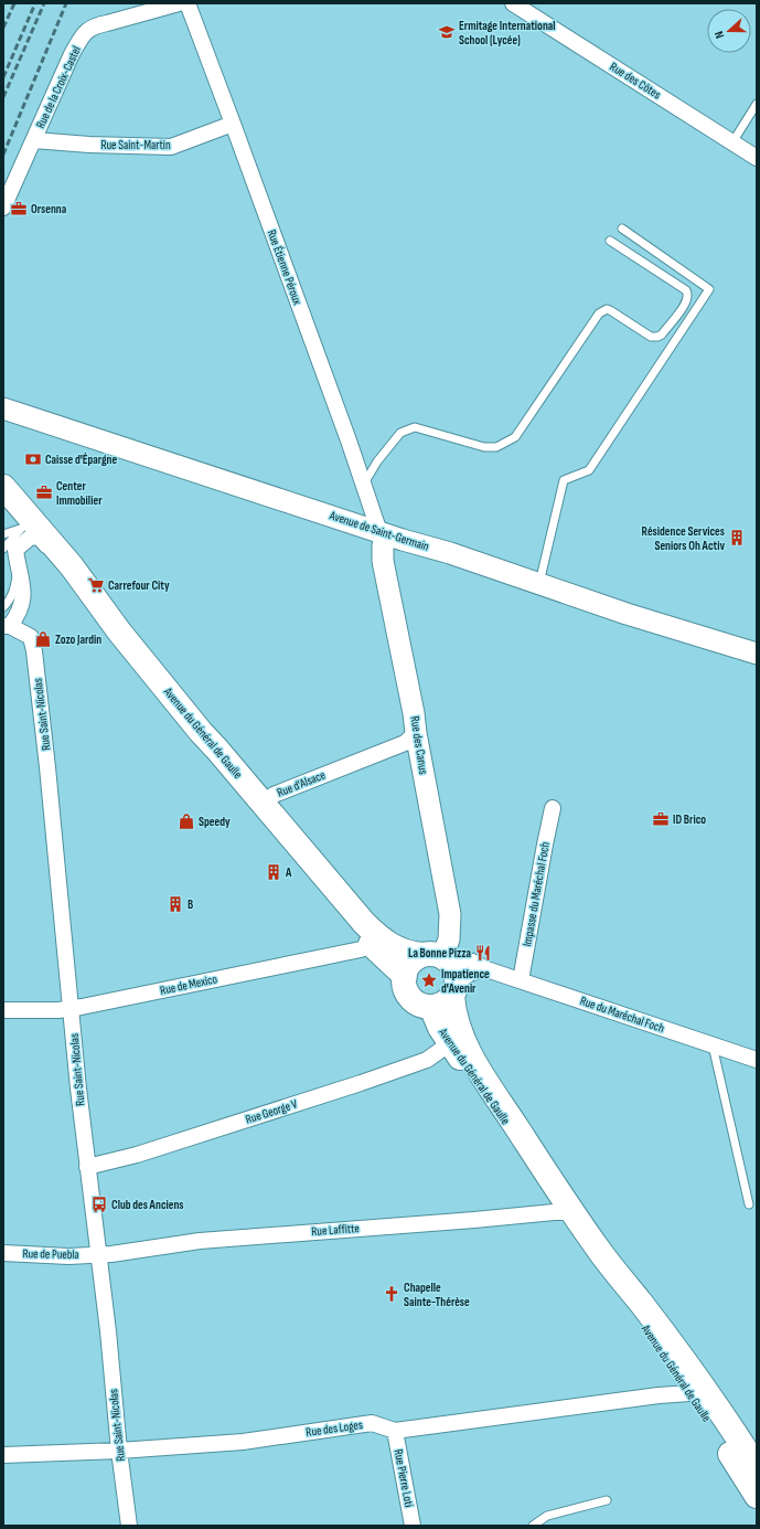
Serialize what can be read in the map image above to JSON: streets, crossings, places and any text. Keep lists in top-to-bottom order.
{
  "streets": {
    "main road": ["Avenue de Saint-Germain", "Avenue du Général de Gaulle", "Rue des Canus"],
    "street": [
      "Rue des Côtes",
      "Rue de la Croix-Castel",
      "Rue Saint-Martin",
      "Rue Étienne Péroux",
      "Rue Saint-Nicolas",
      "Rue d'Alsace",
      "Impasse du Maréchal Foch",
      "Rue de Mexico",
      "Rue du Maréchal Foch",
      "Rue George V",
      "Rue Laffitte",
      "Rue de Puebla",
      "Rue des Loges",
      "Rue Pierre Loti"
    ]
  },
  "crossings": [
    ["Rue de la Croix-Castel", "Rue Saint-Martin"],
    ["Rue Saint-Martin", "Rue Étienne Péroux"],
    ["Rue Étienne Péroux", "Avenue de Saint-Germain"],
    ["Rue Étienne Péroux", "Rue des Canus"],
    ["Avenue de Saint-Germain", "Rue des Canus"],
    ["Rue Saint-Nicolas", "Rue de Mexico"],
    ["Rue Saint-Nicolas", "Rue George V"],
    ["Rue Saint-Nicolas", "Rue Laffitte"],
    ["Rue Saint-Nicolas", "Rue de Puebla"],
    ["Rue Saint-Nicolas", "Rue des Loges"],
    ["Avenue du Général de Gaulle", "Rue des Canus"],
    ["Avenue du Général de Gaulle", "Rue d'Alsace"],
    ["Avenue du Général de Gaulle", "Rue de Mexico"],
    ["Avenue du Général de Gaulle", "Rue du Maréchal Foch"],
    ["Avenue du Général de Gaulle", "Rue George V"],
    ["Avenue du Général de Gaulle", "Rue Laffitte"],
    ["Avenue du Général de Gaulle", "Rue des Loges"],
    ["Rue des Canus", "Rue d'Alsace"],
    ["Rue des Canus", "Rue du Maréchal Foch"],
    ["Impasse du Maréchal Foch", "Rue du Maréchal Foch"],
    ["Rue Laffitte", "Rue de Puebla"],
    ["Rue des Loges", "Rue Pierre Loti"]
  ],
  "places": {
    "school or university": ["Ermitage International School (Lycée)"],
    "office": ["Orsenna", "Center Immobilier", "ID Brico"],
    "bank": ["Caisse d'Épargne"],
    "building": ["Résidence Services Seniors Oh Activ", "A", "B"],
    "supermarket": ["Carrefour City"],
    "shop": ["Zozo Jardin", "Speedy"],
    "restaurant": ["La Bonne Pizza"],
    "place": ["Impatience d'Avenir"],
    "bus stop": ["Club des Anciens"],
    "church": ["Chapelle Sainte-Thérèse"]
  },
  "north": "left"
}
